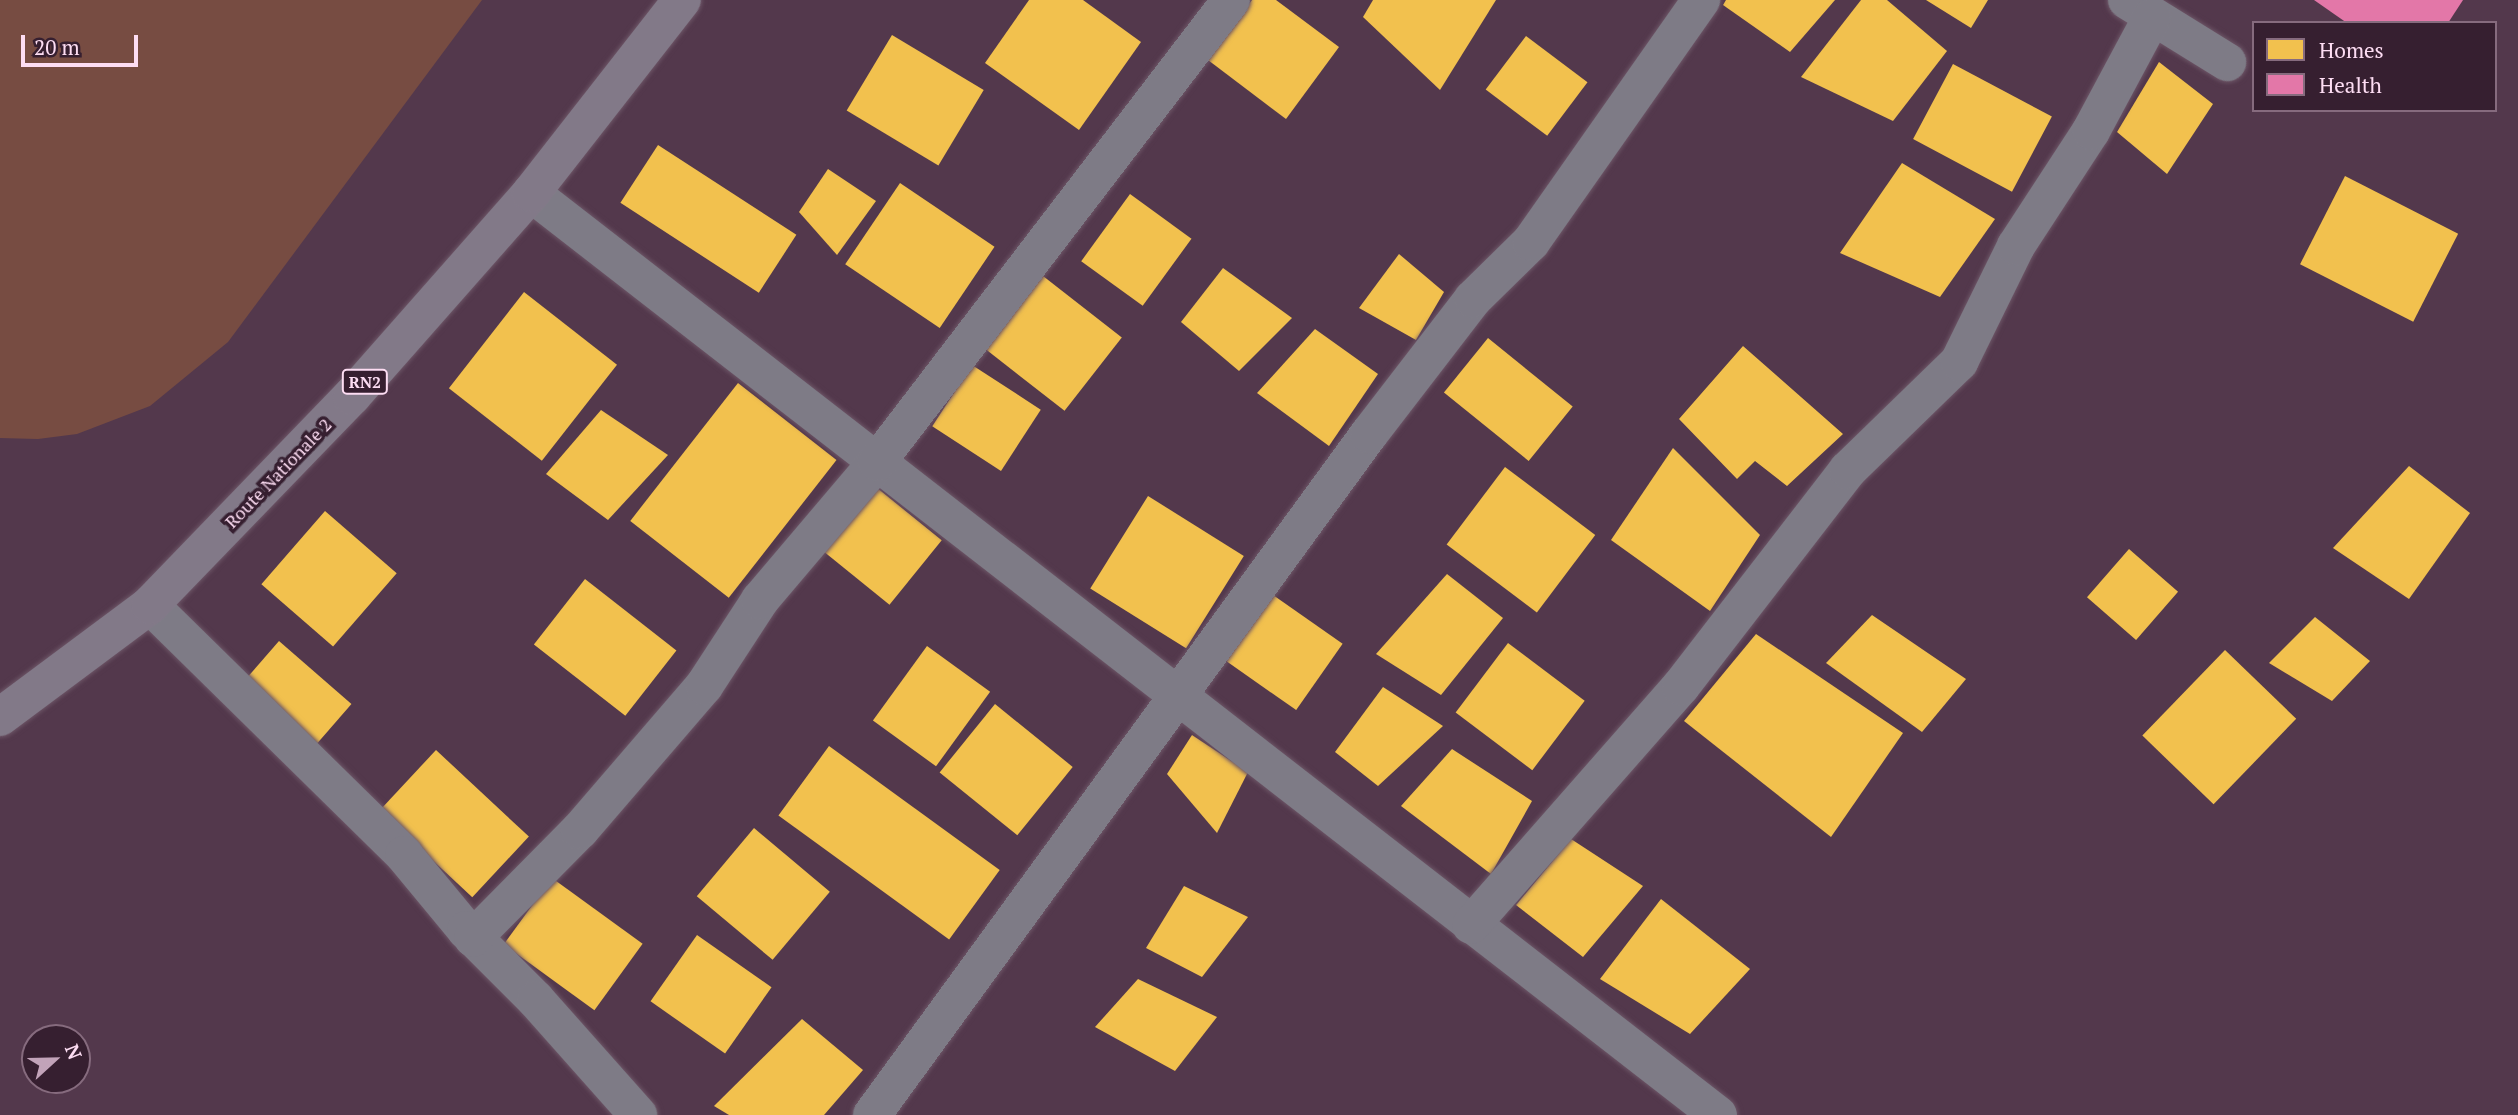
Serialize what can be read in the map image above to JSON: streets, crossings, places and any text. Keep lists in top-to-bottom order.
{
  "streets": {
    "main road": ["RN2", "Route Nationale 2"]
  },
  "legend": ["Homes", "Health"],
  "scale_bar": "20 m",
  "north": "right"
}
